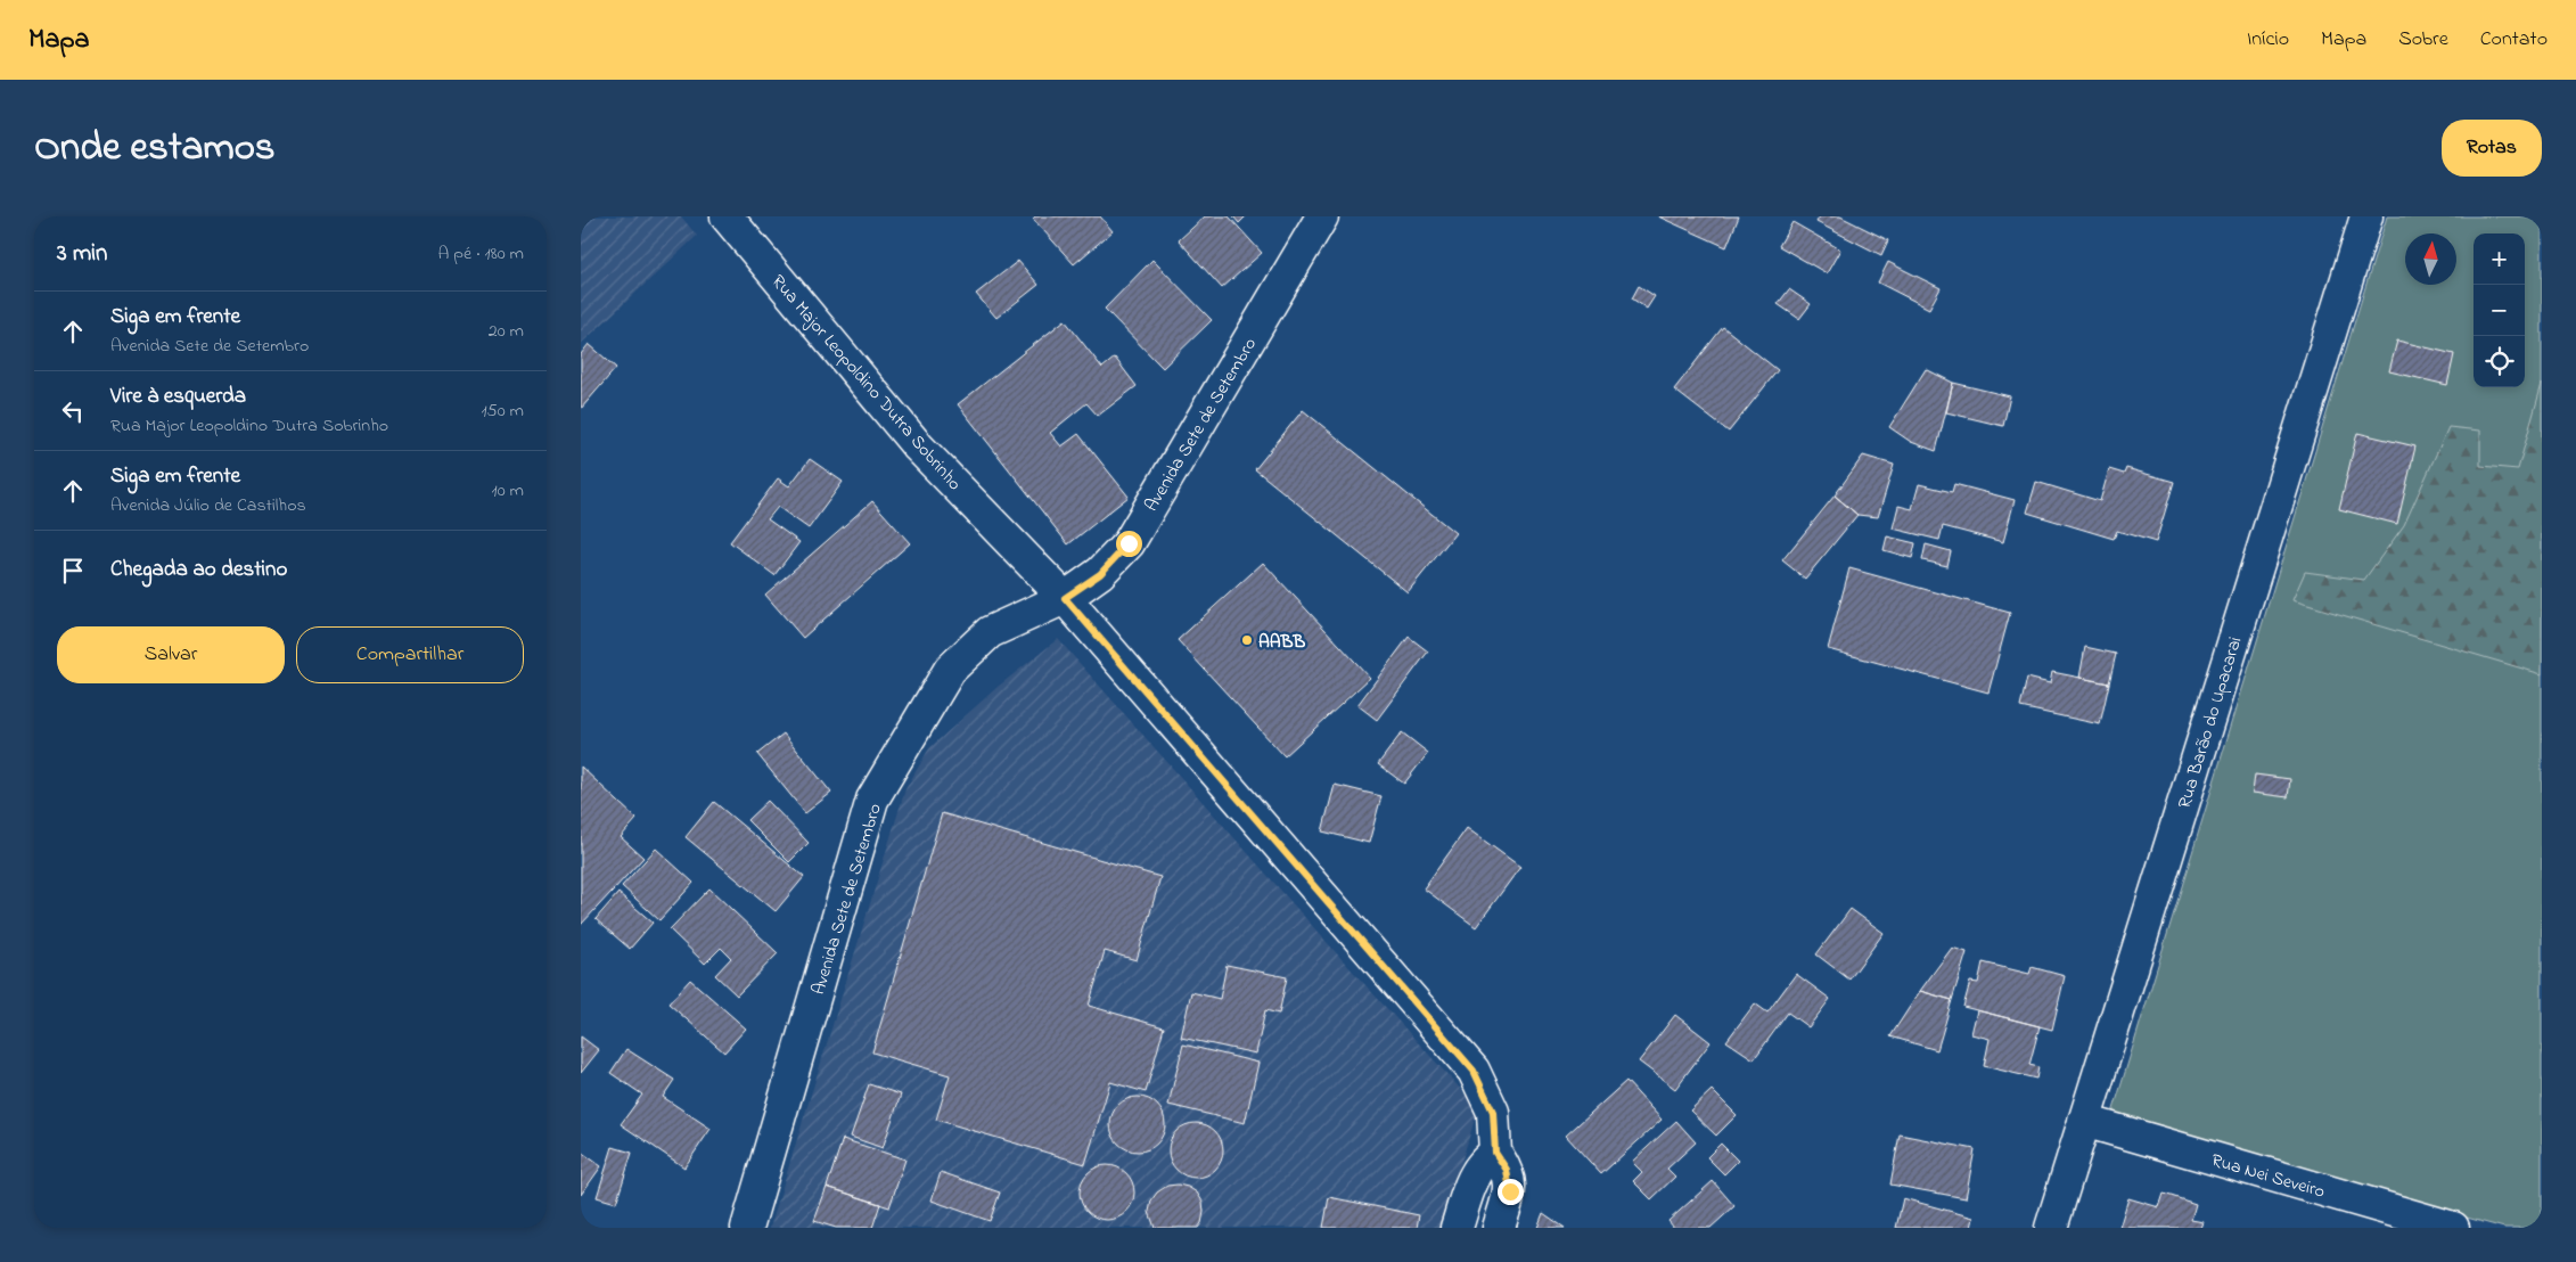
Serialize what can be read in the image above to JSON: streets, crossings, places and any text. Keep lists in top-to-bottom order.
{
  "streets": {
    "street": [
      "Rua Major Leopoldino Dutra Sobrinho",
      "Avenida Sete de Setembro",
      "Rua Barão do Upacarai",
      "Rua Nei Seveiro"
    ]
  },
  "crossings": [
    ["Rua Major Leopoldino Dutra Sobrinho", "Avenida Sete de Setembro"],
    ["Rua Barão do Upacarai", "Rua Nei Seveiro"]
  ],
  "places": ["AABB"],
  "north": "top",
  "page": {
    "header": "Mapa",
    "nav": [
      "Início",
      "Mapa",
      "Sobre",
      "Contato"
    ],
    "title": "Onde estamos",
    "buttons": [
      "Rotas",
      ["Salvar", "Compartilhar"]
    ],
    "heading": ["3 min", "A pé · 180 m"],
    "map_buttons": ["+", "−"],
    "list": [
      ["Siga em frente", "Avenida Sete de Setembro", "20 m"],
      ["Vire à esquerda", "Rua Major Leopoldino Dutra Sobrinho", "150 m"],
      ["Siga em frente", "Avenida Júlio de Castilhos", "10 m"],
      "Chegada ao destino"
    ]
  }
}
